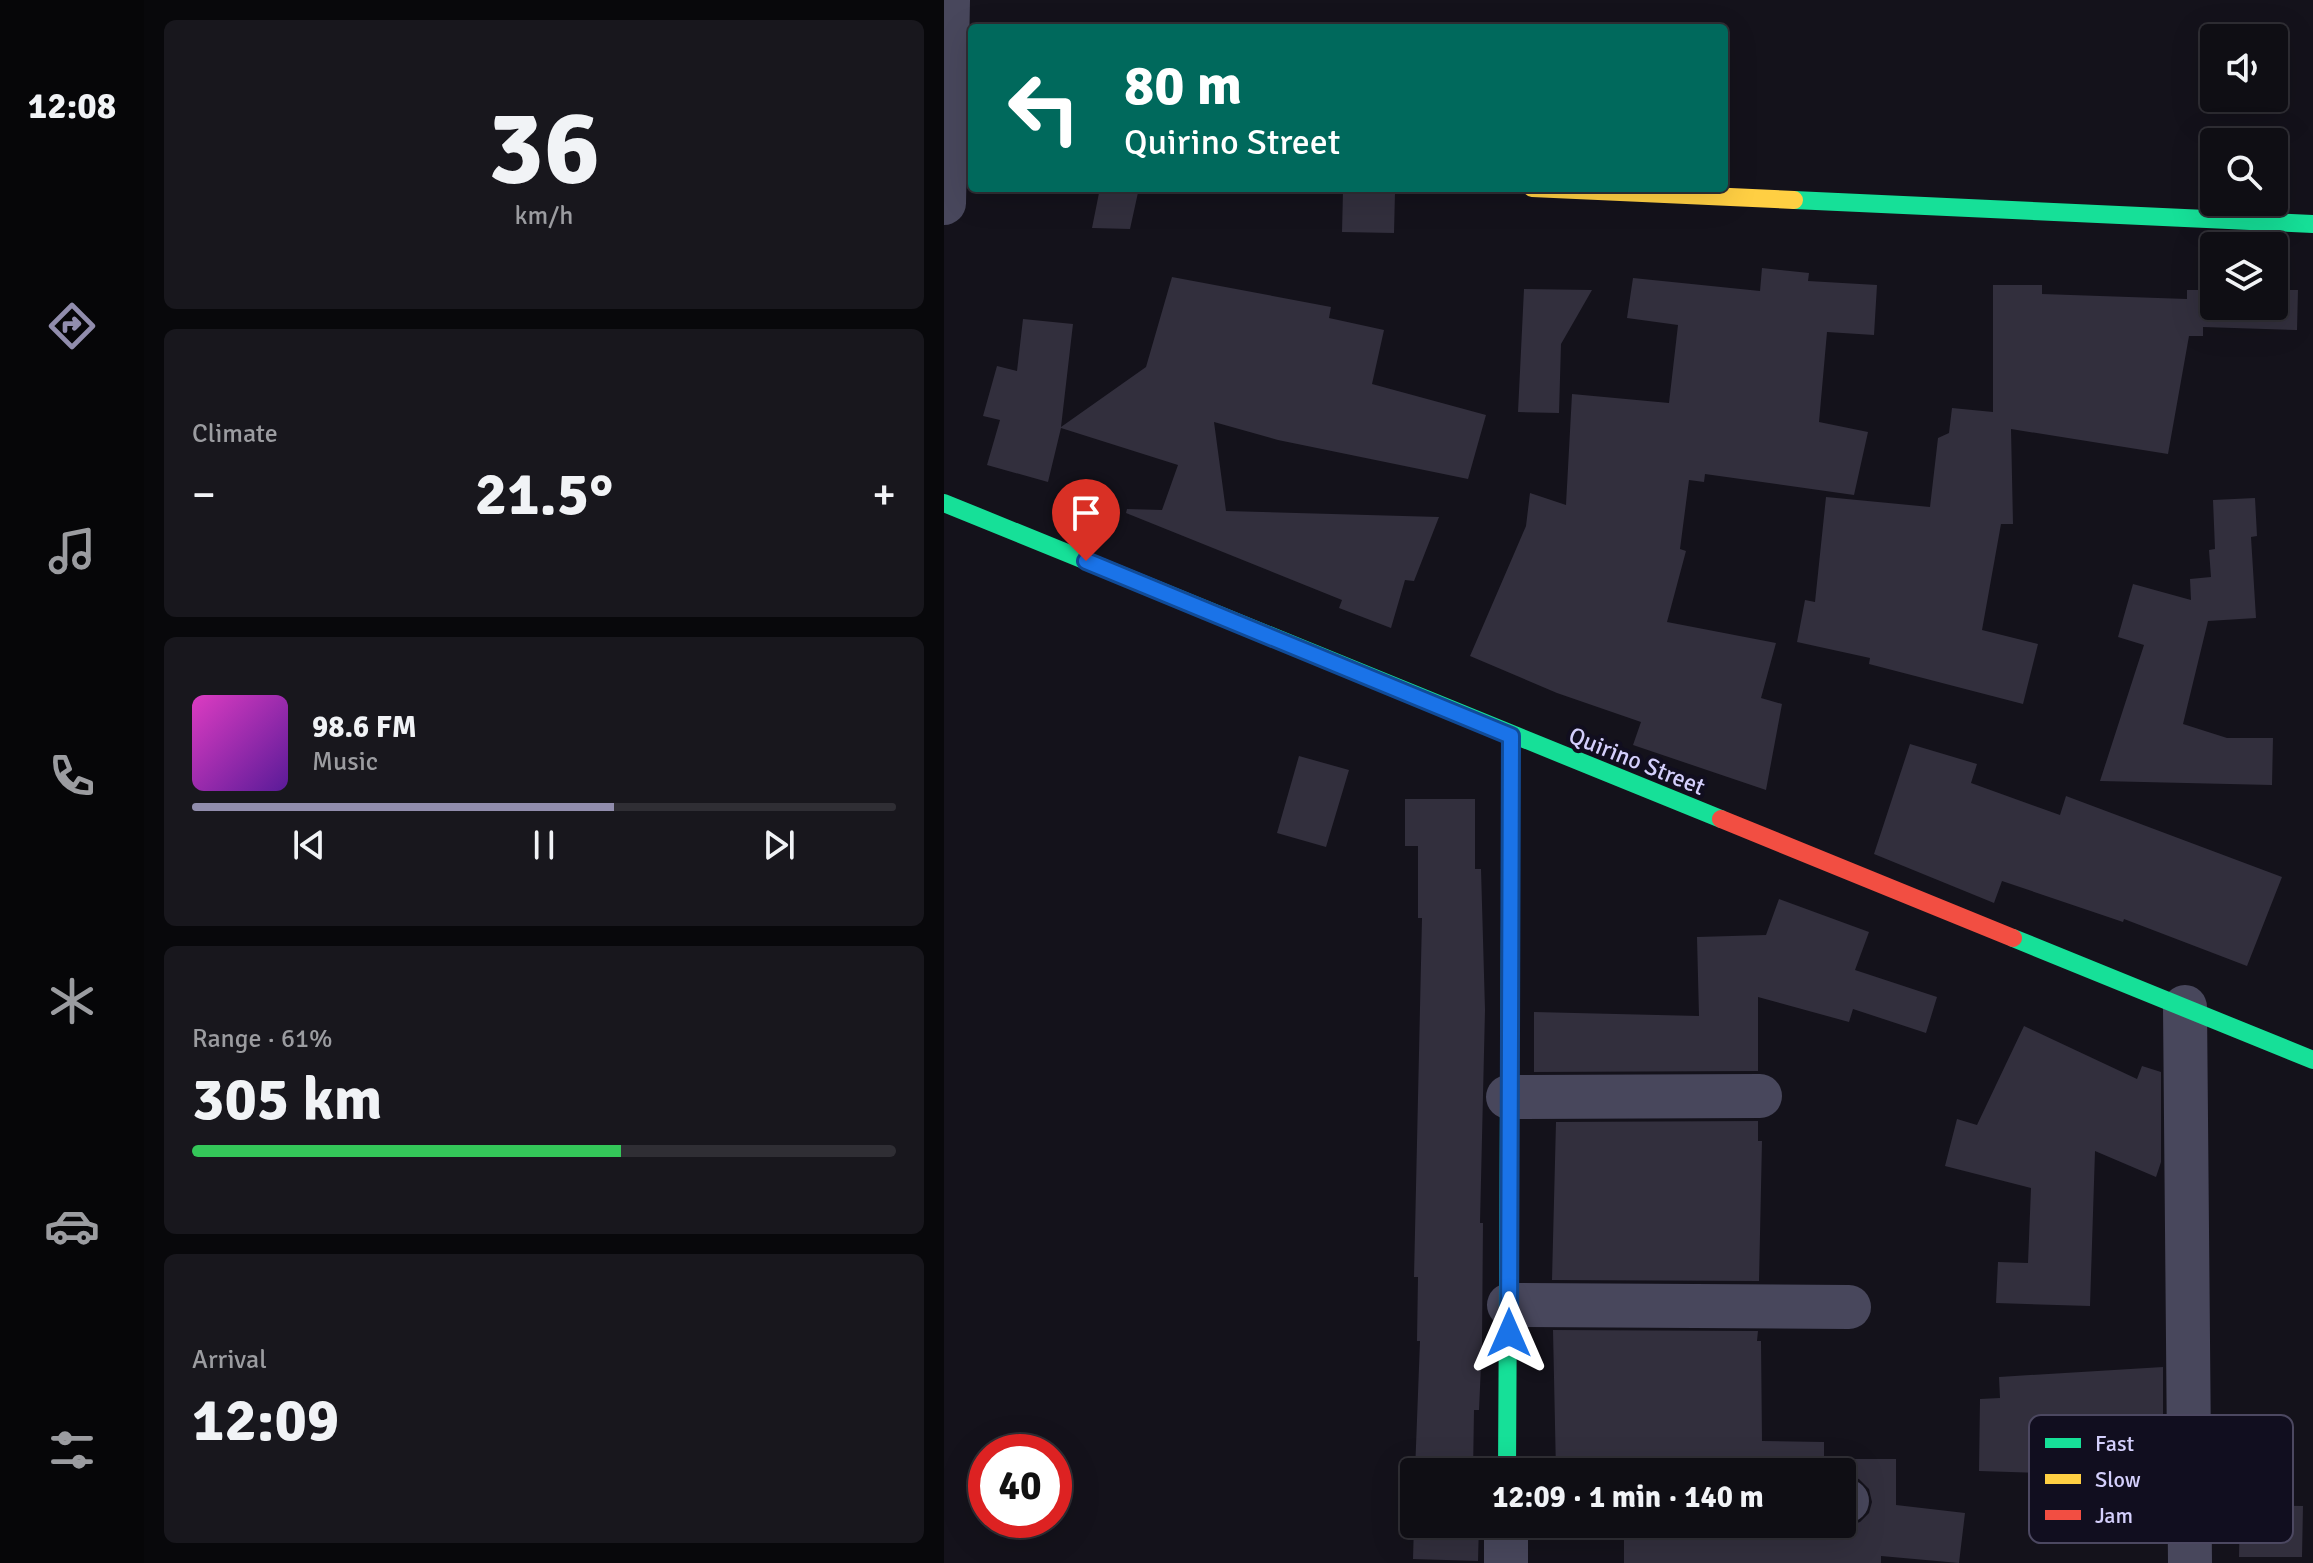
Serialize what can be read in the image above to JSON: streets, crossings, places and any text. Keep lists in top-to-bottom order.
{
  "streets": {
    "street": ["Quirino Street"]
  },
  "legend": ["Fast", "Slow", "Jam"],
  "page": {
    "tabs": "12:08",
    "tile": [
      ["36", "km/h"],
      "Climate",
      ["Range · 61%", "305 km"],
      ["Arrival", "12:09"]
    ],
    "turn": ["80 m", "Quirino Street"],
    "heat": ["−", "21.5°", "+"],
    "song": ["98.6 FM", "Music"],
    "limit": "40",
    "trip": "12:09 · 1 min · 140 m"
  }
}
